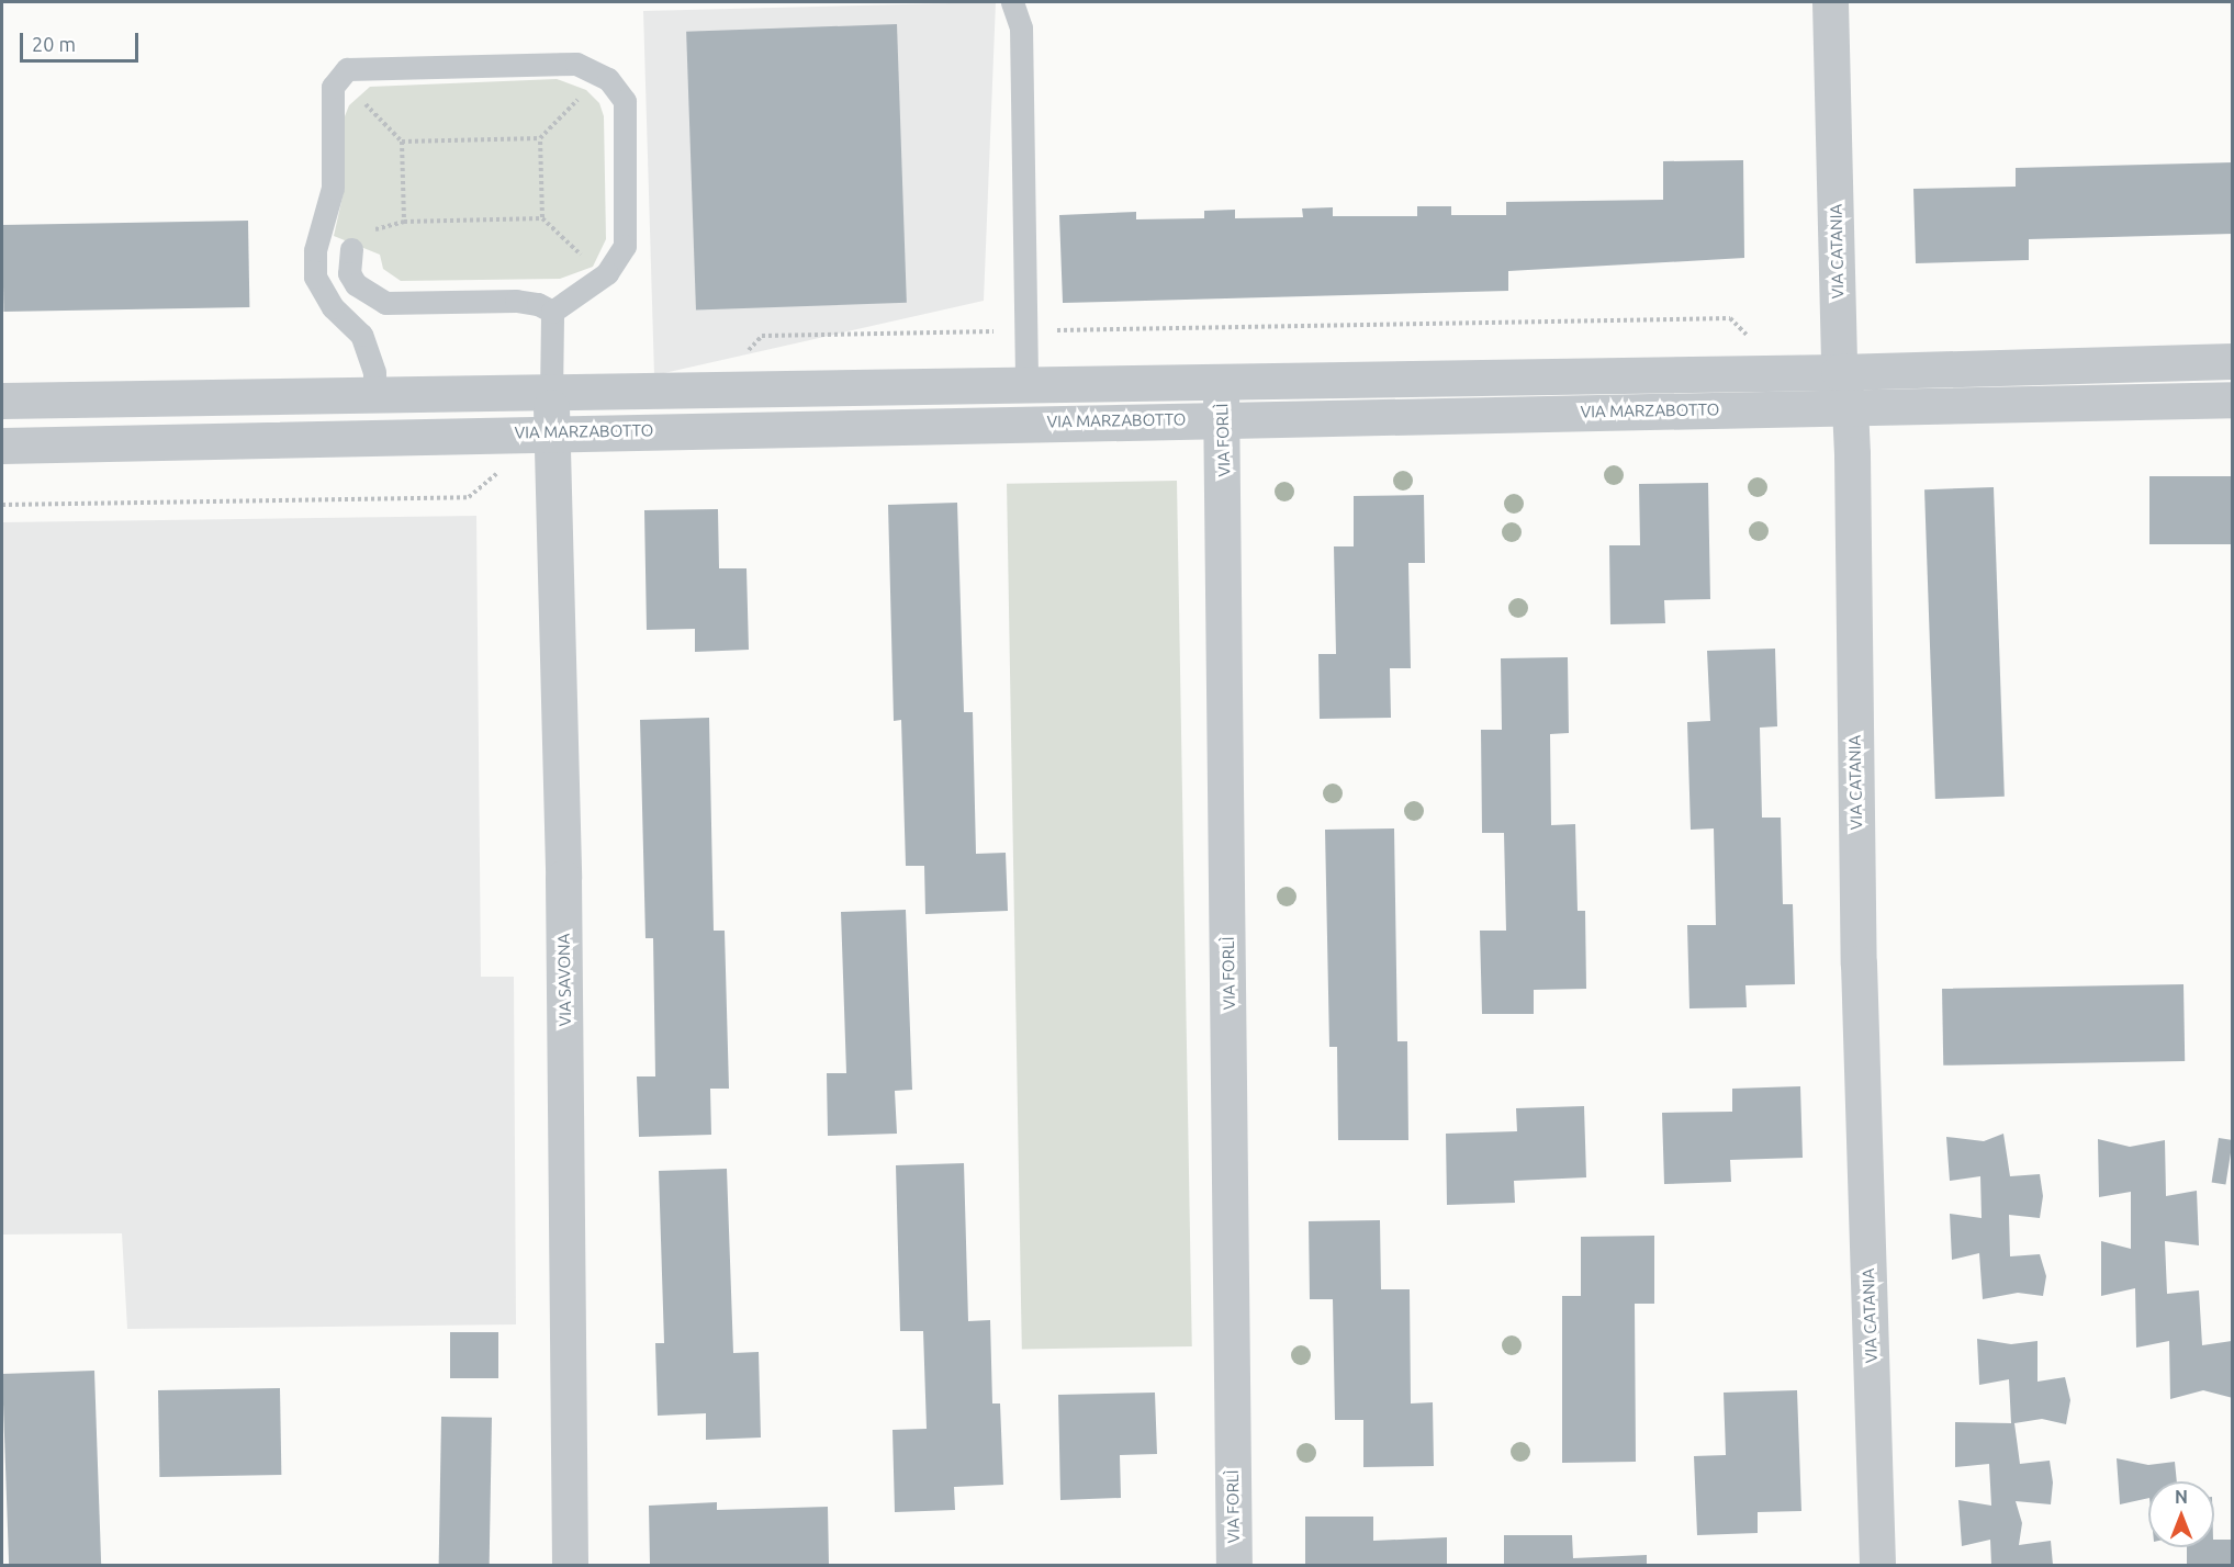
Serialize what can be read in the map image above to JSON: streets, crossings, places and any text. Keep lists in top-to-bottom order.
{
  "streets": {
    "street": [
      "VIA CATANIA",
      "VIA MARZABOTTO",
      "VIA FORLÌ",
      "VIA SAVONA"
    ]
  },
  "crossings": [
    ["VIA CATANIA", "VIA MARZABOTTO"],
    ["VIA MARZABOTTO", "VIA FORLÌ"],
    ["VIA MARZABOTTO", "VIA SAVONA"]
  ],
  "scale_bar": "20 m",
  "north": "top"
}
